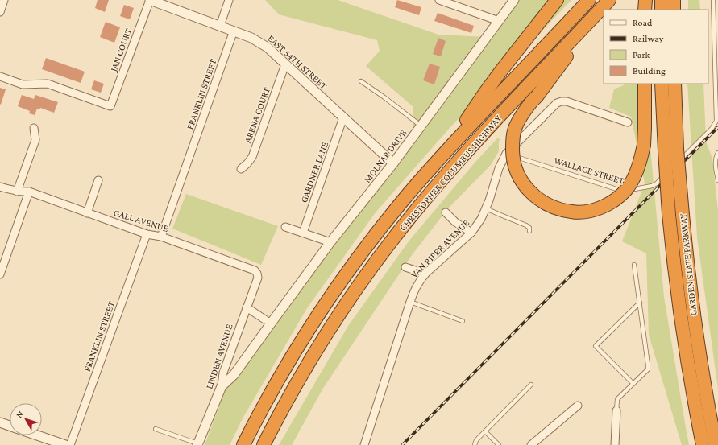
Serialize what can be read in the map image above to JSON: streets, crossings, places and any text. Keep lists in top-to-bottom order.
{
  "streets": {
    "highway": ["CHRISTOPHER COLUMBUS HIGHWAY", "GARDEN STATE PARKWAY"],
    "street": [
      "JAN COURT",
      "EAST 54TH STREET",
      "FRANKLIN STREET",
      "ARENA COURT",
      "MOLNAR DRIVE",
      "GARDNER LANE",
      "GALL AVENUE",
      "VAN RIPER AVENUE",
      "LINDEN AVENUE"
    ],
    "lane": ["WALLACE STREET"]
  },
  "crossings": [
    ["JAN COURT", "EAST 54TH STREET"],
    ["EAST 54TH STREET", "FRANKLIN STREET"],
    ["EAST 54TH STREET", "ARENA COURT"],
    ["EAST 54TH STREET", "MOLNAR DRIVE"],
    ["EAST 54TH STREET", "GARDNER LANE"],
    ["FRANKLIN STREET", "GALL AVENUE"],
    ["MOLNAR DRIVE", "LINDEN AVENUE"],
    ["WALLACE STREET", "VAN RIPER AVENUE"],
    ["GALL AVENUE", "LINDEN AVENUE"]
  ],
  "legend": [
    "Road",
    "Railway",
    "Park",
    "Building"
  ],
  "north": "top left"
}
